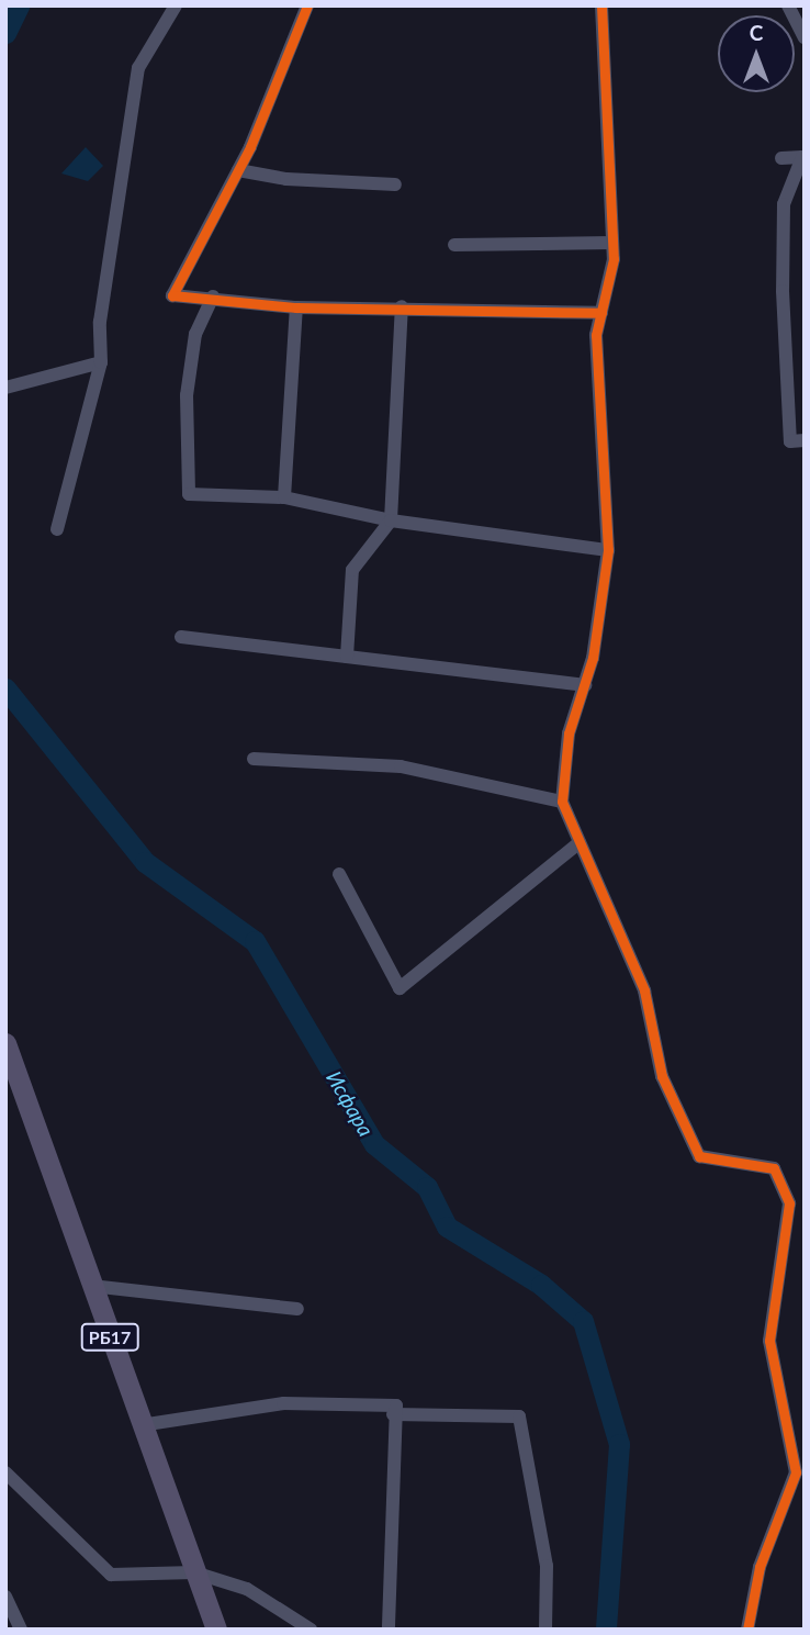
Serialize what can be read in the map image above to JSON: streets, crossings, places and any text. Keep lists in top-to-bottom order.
{
  "streets": {
    "main road": ["РБ17"]
  },
  "water": ["Исфара"],
  "north": "top"
}
